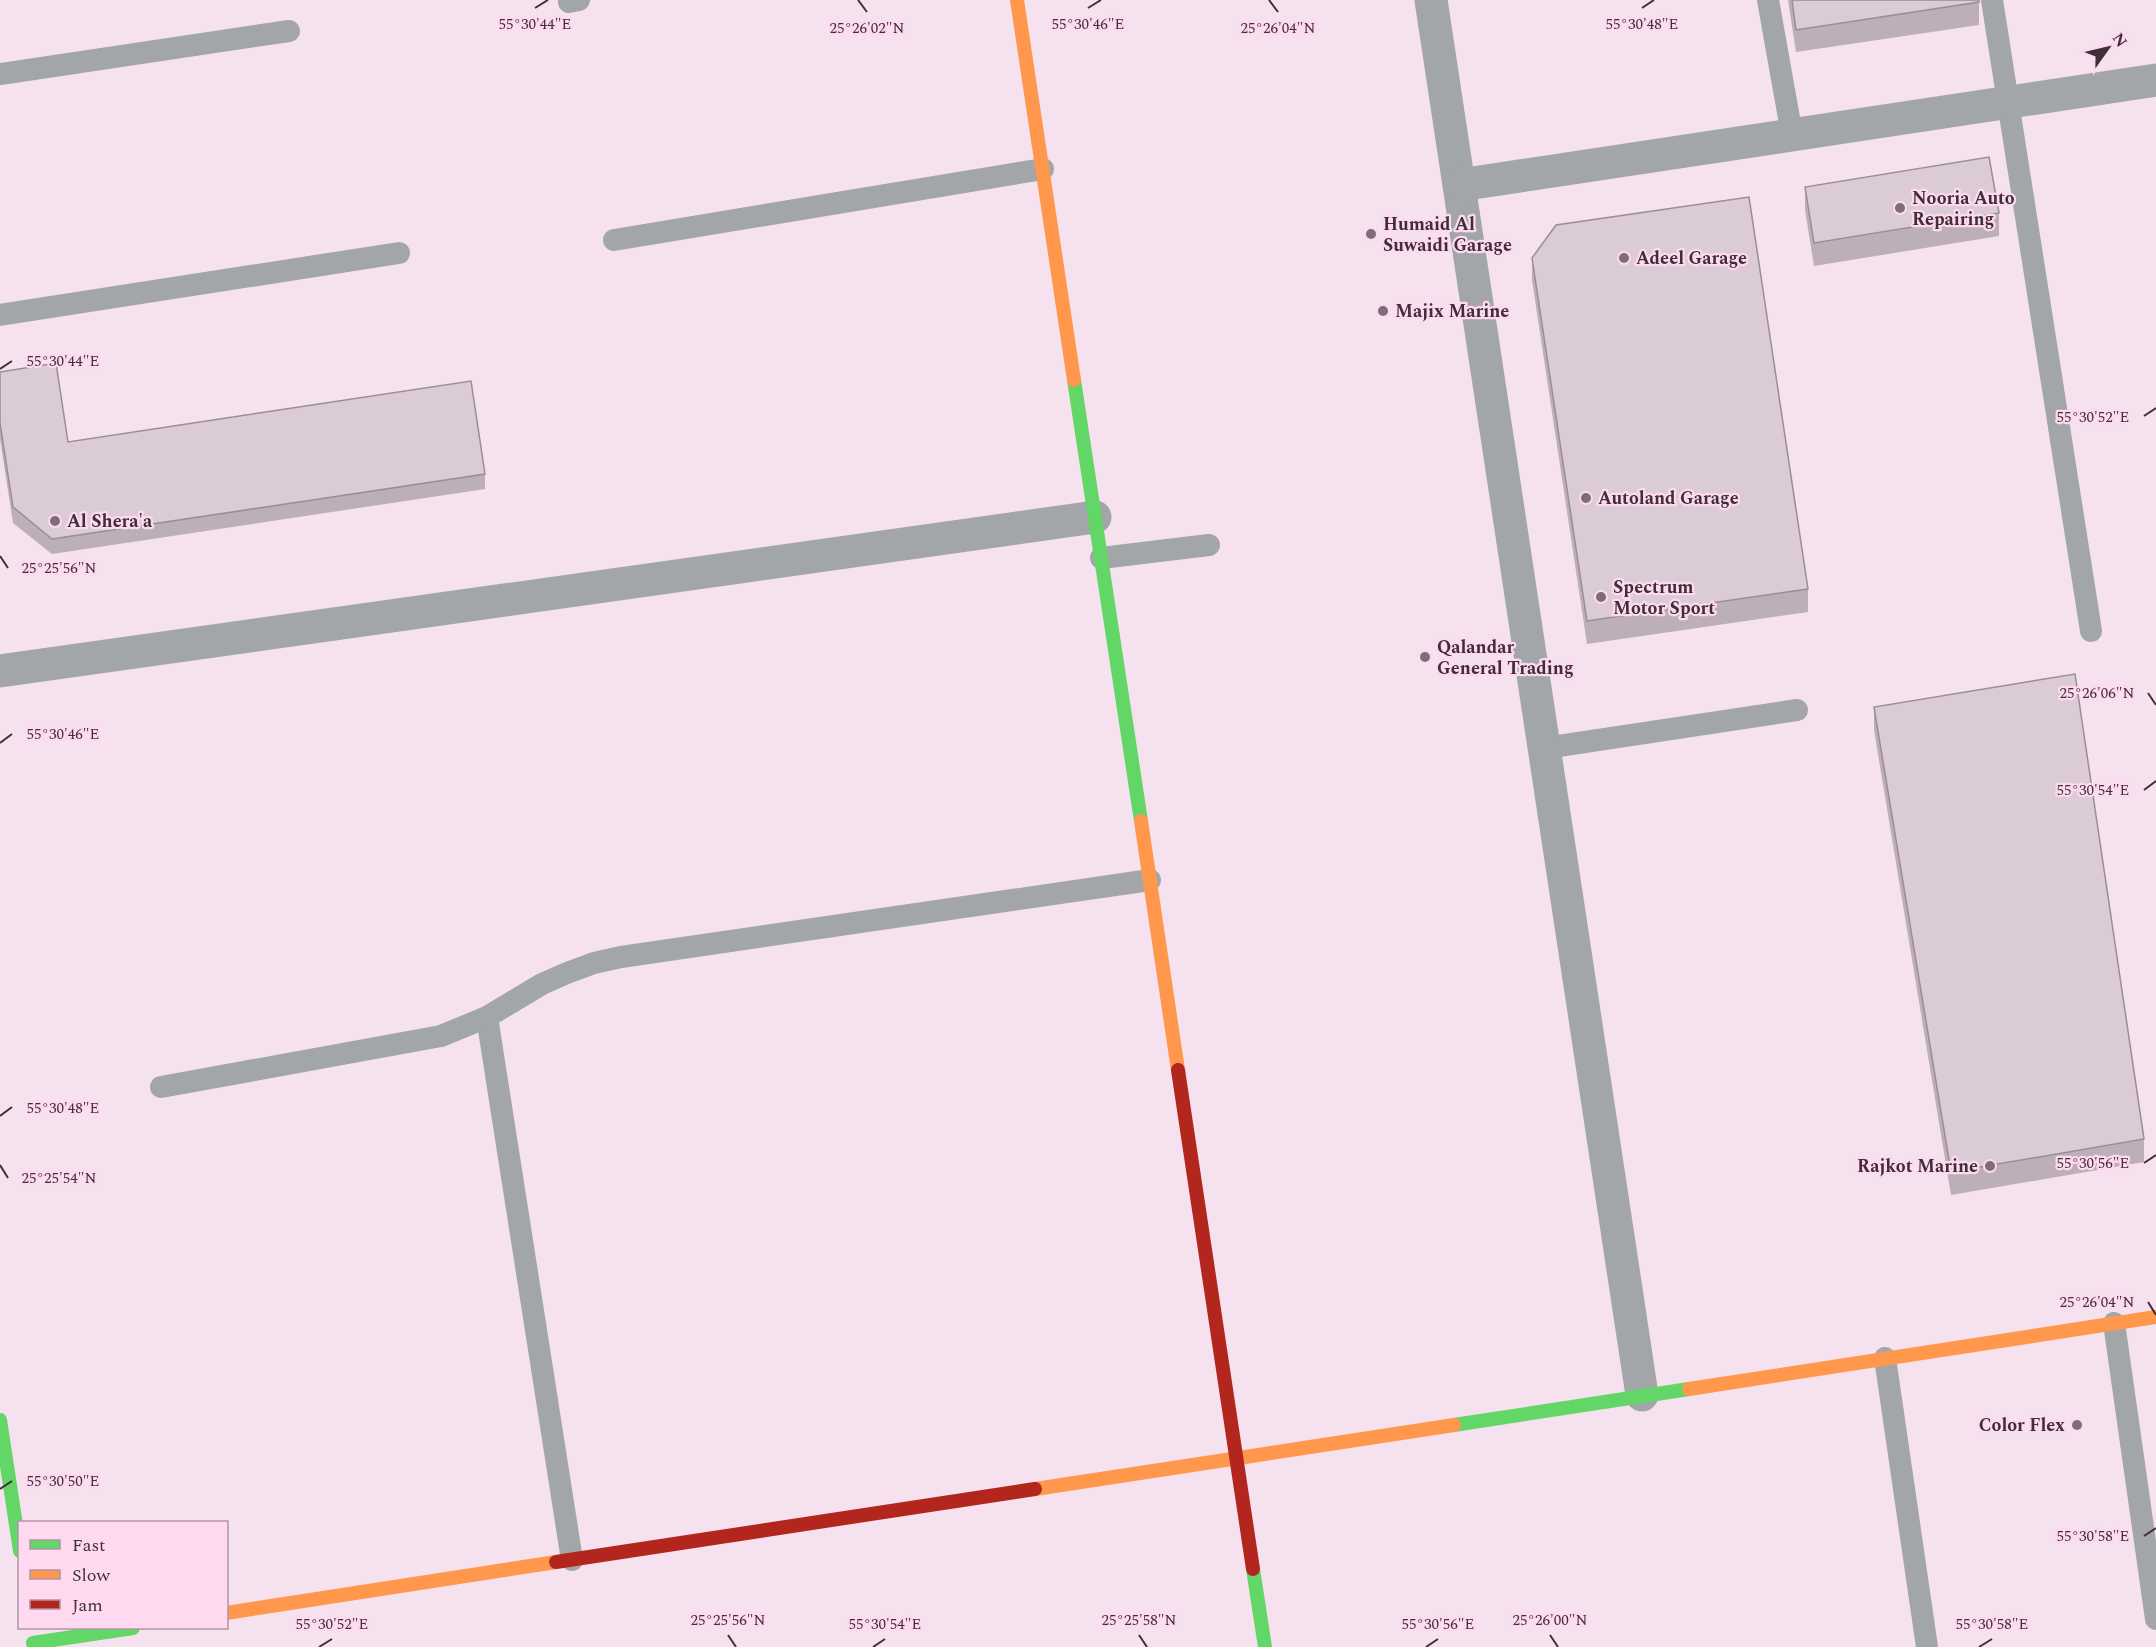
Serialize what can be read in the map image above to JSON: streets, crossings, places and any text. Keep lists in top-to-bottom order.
{
  "places": [
    "Nooria Auto Repairing",
    "Humaid Al Suwaidi Garage",
    "Adeel Garage",
    "Majix Marine",
    "Autoland Garage",
    "Al Shera'a",
    "Spectrum Motor Sport",
    "Qalandar General Trading",
    "Rajkot Marine",
    "Color Flex"
  ],
  "legend": ["Fast", "Slow", "Jam"],
  "north": "top right",
  "coordinates": [
    "55°30'48\"E",
    "55°30'44\"E",
    "55°30'46\"E",
    "25°26'02\"N",
    "25°26'04\"N",
    "55°30'52\"E",
    "25°25'56\"N",
    "25°26'06\"N",
    "55°30'54\"E",
    "55°30'56\"E",
    "25°25'54\"N",
    "55°30'50\"E",
    "55°30'58\"E",
    "25°25'58\"N",
    "25°26'00\"N"
  ]
}
